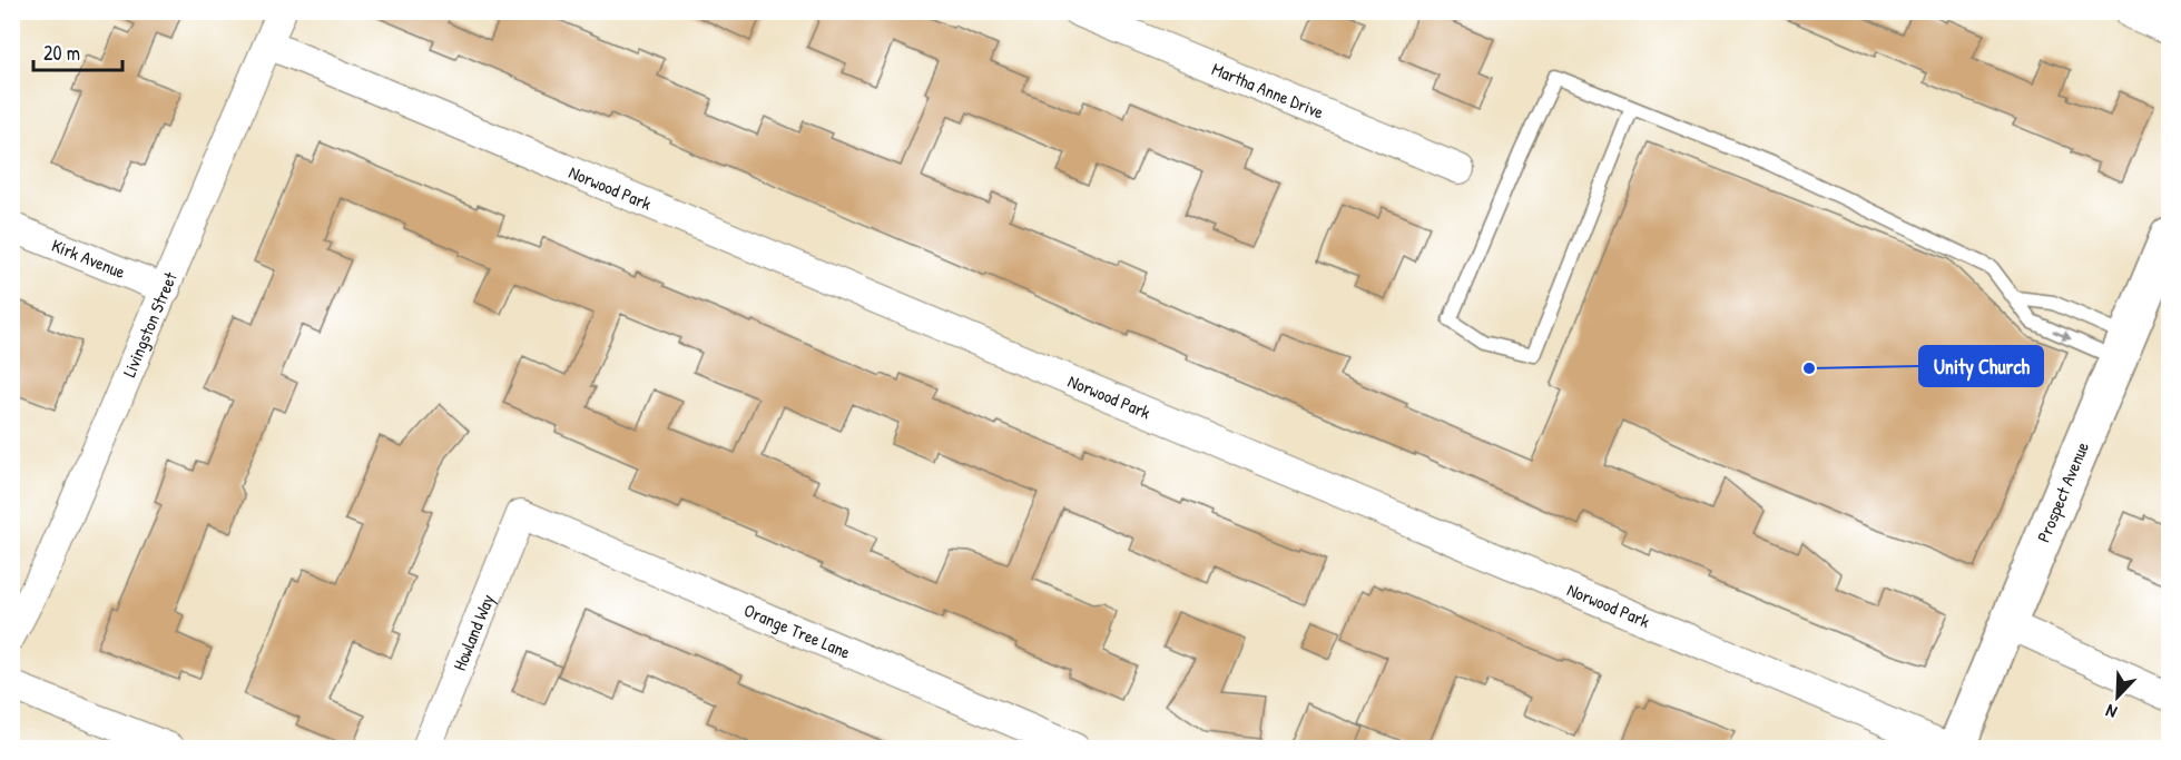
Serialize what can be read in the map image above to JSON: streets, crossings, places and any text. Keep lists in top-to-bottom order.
{
  "streets": {
    "main road": ["Prospect Avenue"],
    "street": [
      "Martha Anne Drive",
      "Norwood Park",
      "Kirk Avenue",
      "Livingston Street",
      "Howland Way",
      "Orange Tree Lane"
    ]
  },
  "crossings": [
    ["Norwood Park", "Livingston Street"],
    ["Kirk Avenue", "Livingston Street"],
    ["Howland Way", "Orange Tree Lane"]
  ],
  "places": ["Unity Church"],
  "scale_bar": "20 m",
  "north": "bottom left"
}
